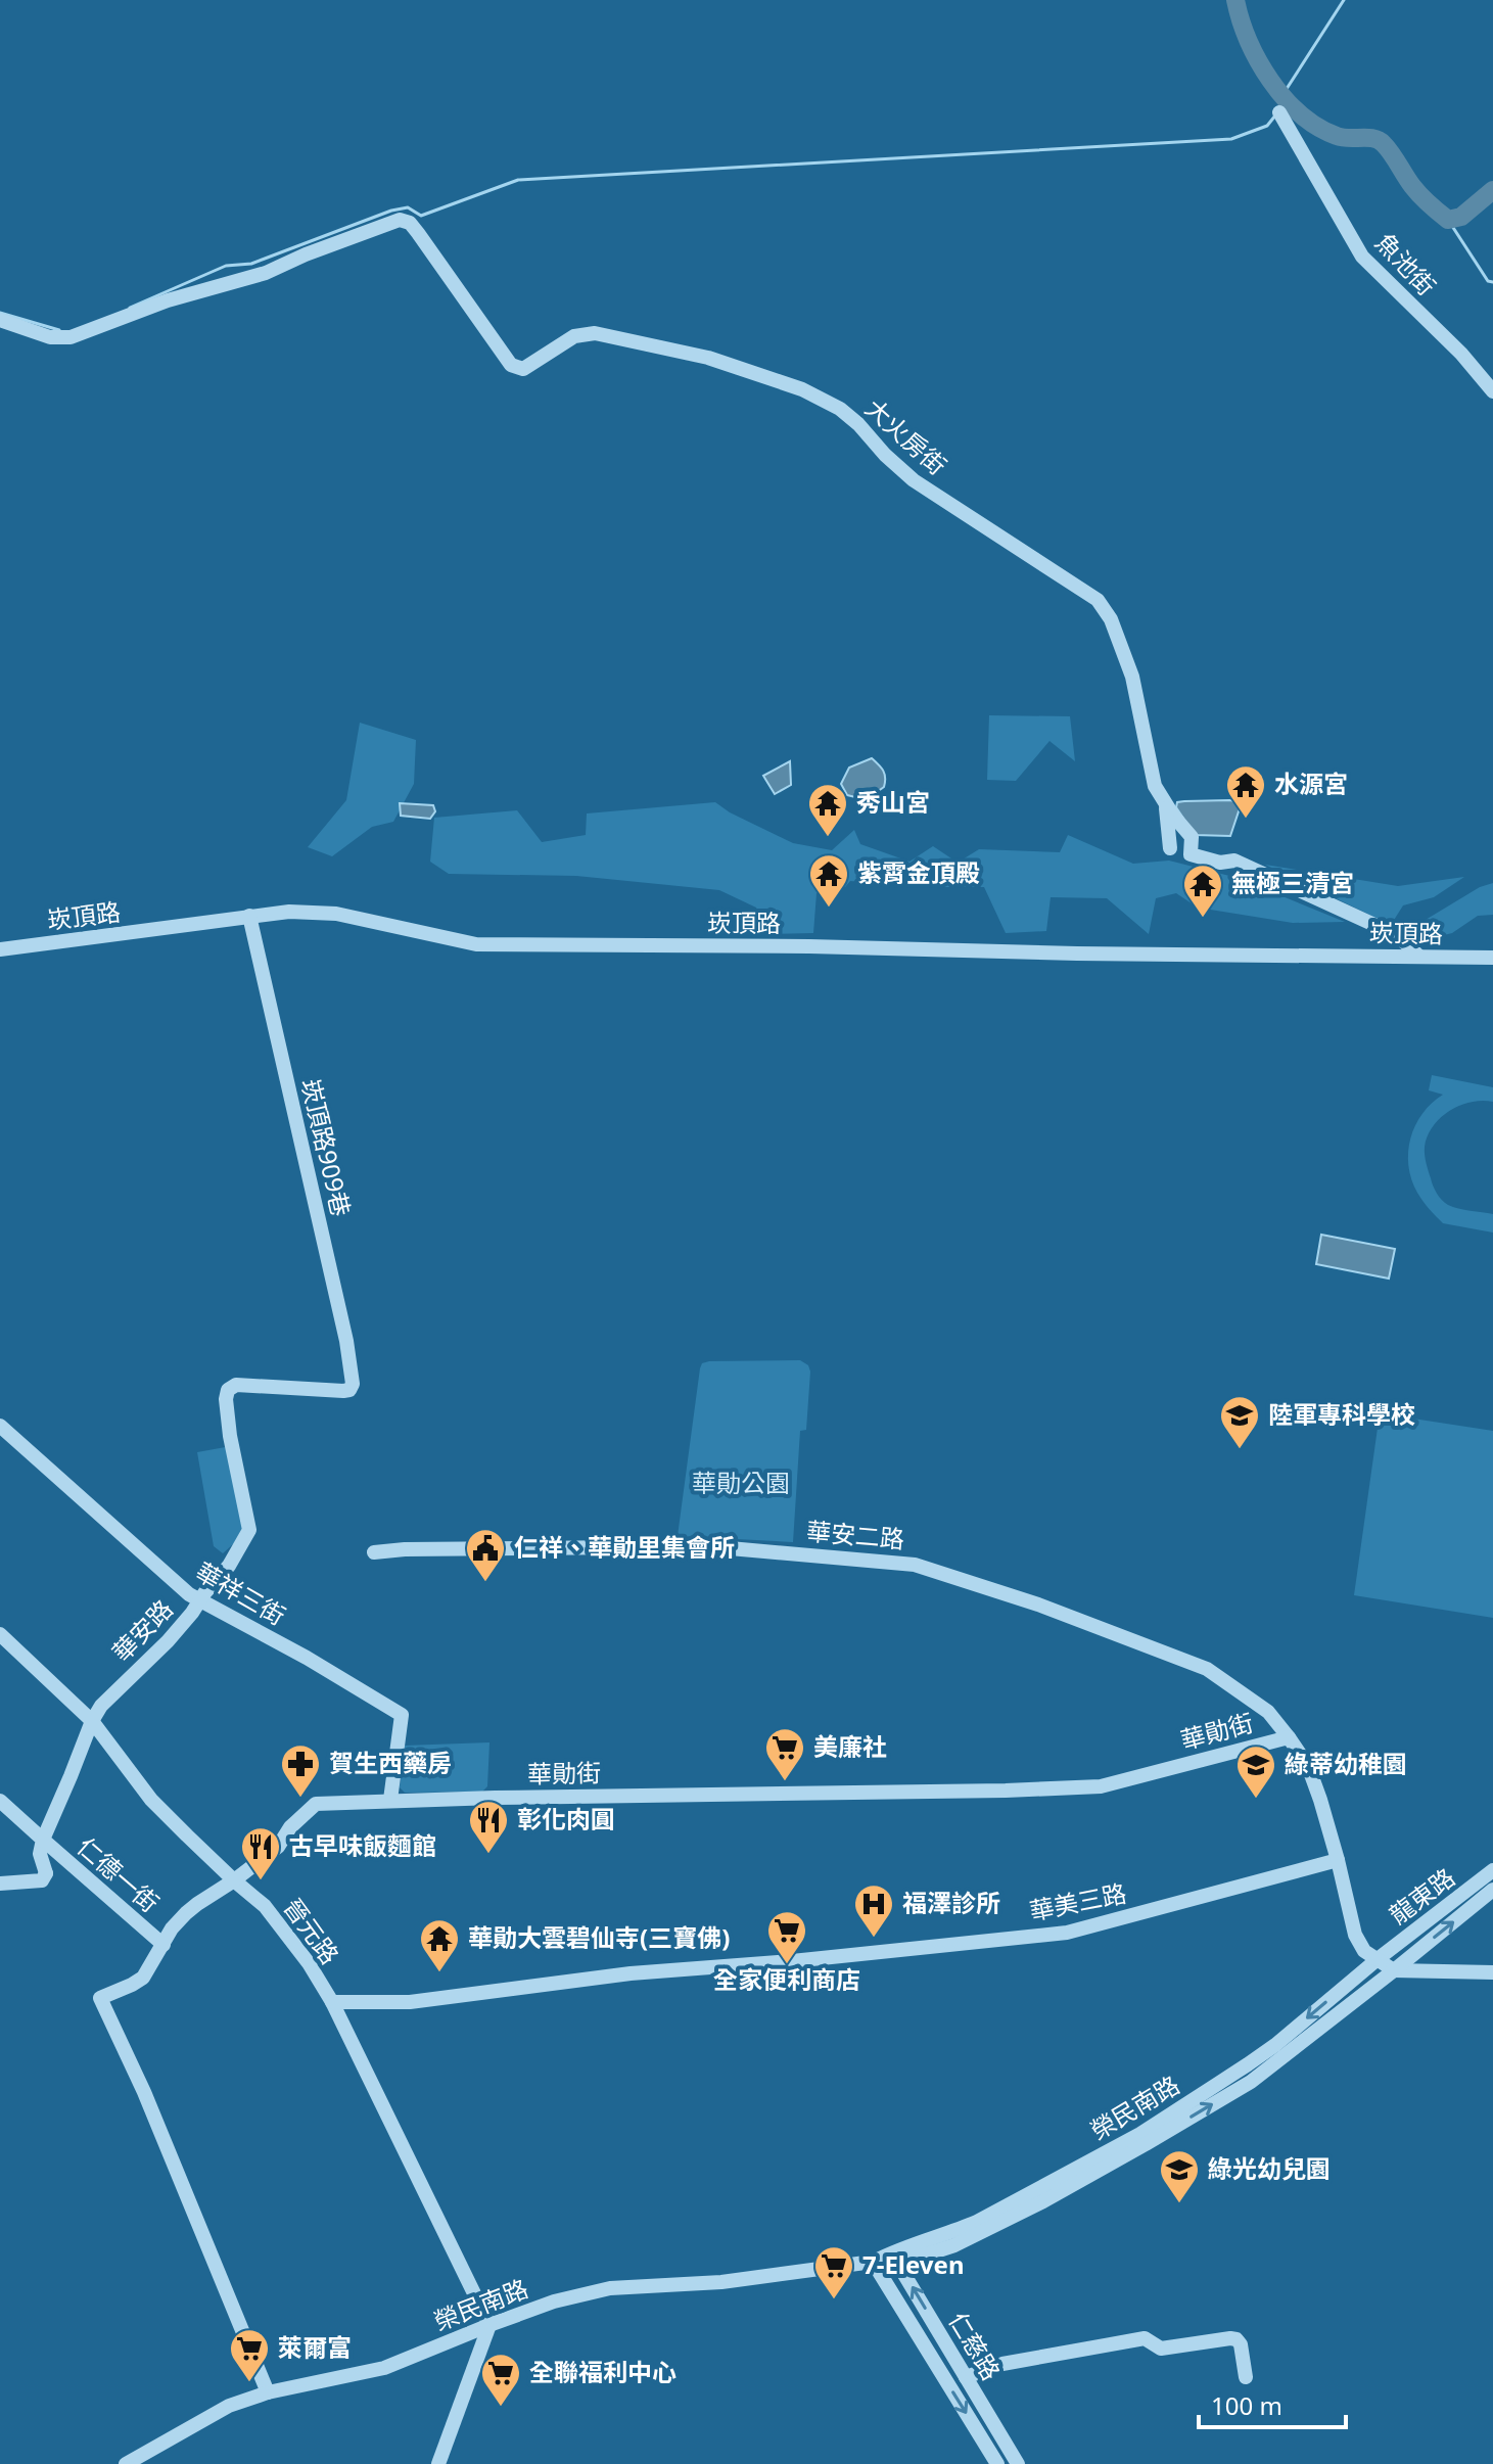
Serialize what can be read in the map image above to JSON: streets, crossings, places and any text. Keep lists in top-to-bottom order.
{
  "streets": {
    "street": [
      "魚池街",
      "大火房街",
      "崁頂路",
      "崁頂路909巷",
      "華安二路",
      "華祥三街",
      "華安路",
      "華勛街",
      "仁德一街",
      "龍東路",
      "華美三路",
      "晉元路",
      "榮民南路",
      "仁慈路"
    ]
  },
  "crossings": [
    ["大火房街", "崁頂路"],
    ["崁頂路", "崁頂路909巷"],
    ["崁頂路909巷", "華安路"],
    ["華安二路", "華勛街"],
    ["華祥三街", "華安路"],
    ["華祥三街", "華勛街"],
    ["華安路", "仁德一街"],
    ["華安路", "晉元路"],
    ["華勛街", "仁德一街"],
    ["華勛街", "龍東路"],
    ["華勛街", "華美三路"],
    ["華勛街", "晉元路"],
    ["華勛街", "榮民南路"],
    ["仁德一街", "晉元路"],
    ["龍東路", "榮民南路"],
    ["華美三路", "晉元路"],
    ["晉元路", "榮民南路"],
    ["榮民南路", "仁慈路"]
  ],
  "parks": ["華勛公園"],
  "places": {
    "temple": [
      "水源宮",
      "秀山宮",
      "紫霄金頂殿",
      "無極三清宮",
      "華勛大雲碧仙寺(三寶佛)"
    ],
    "school or university": ["陸軍專科學校", "綠蒂幼稚園", "綠光幼兒園"],
    "public building": ["仁祥、華勛里集會所"],
    "supermarket": [
      "美廉社",
      "全家便利商店",
      "7-Eleven",
      "萊爾富",
      "全聯福利中心"
    ],
    "pharmacy": ["賀生西藥房"],
    "restaurant": ["彰化肉圓", "古早味飯麵館"],
    "hospital": ["福澤診所"]
  },
  "scale_bar": "100 m"
}
